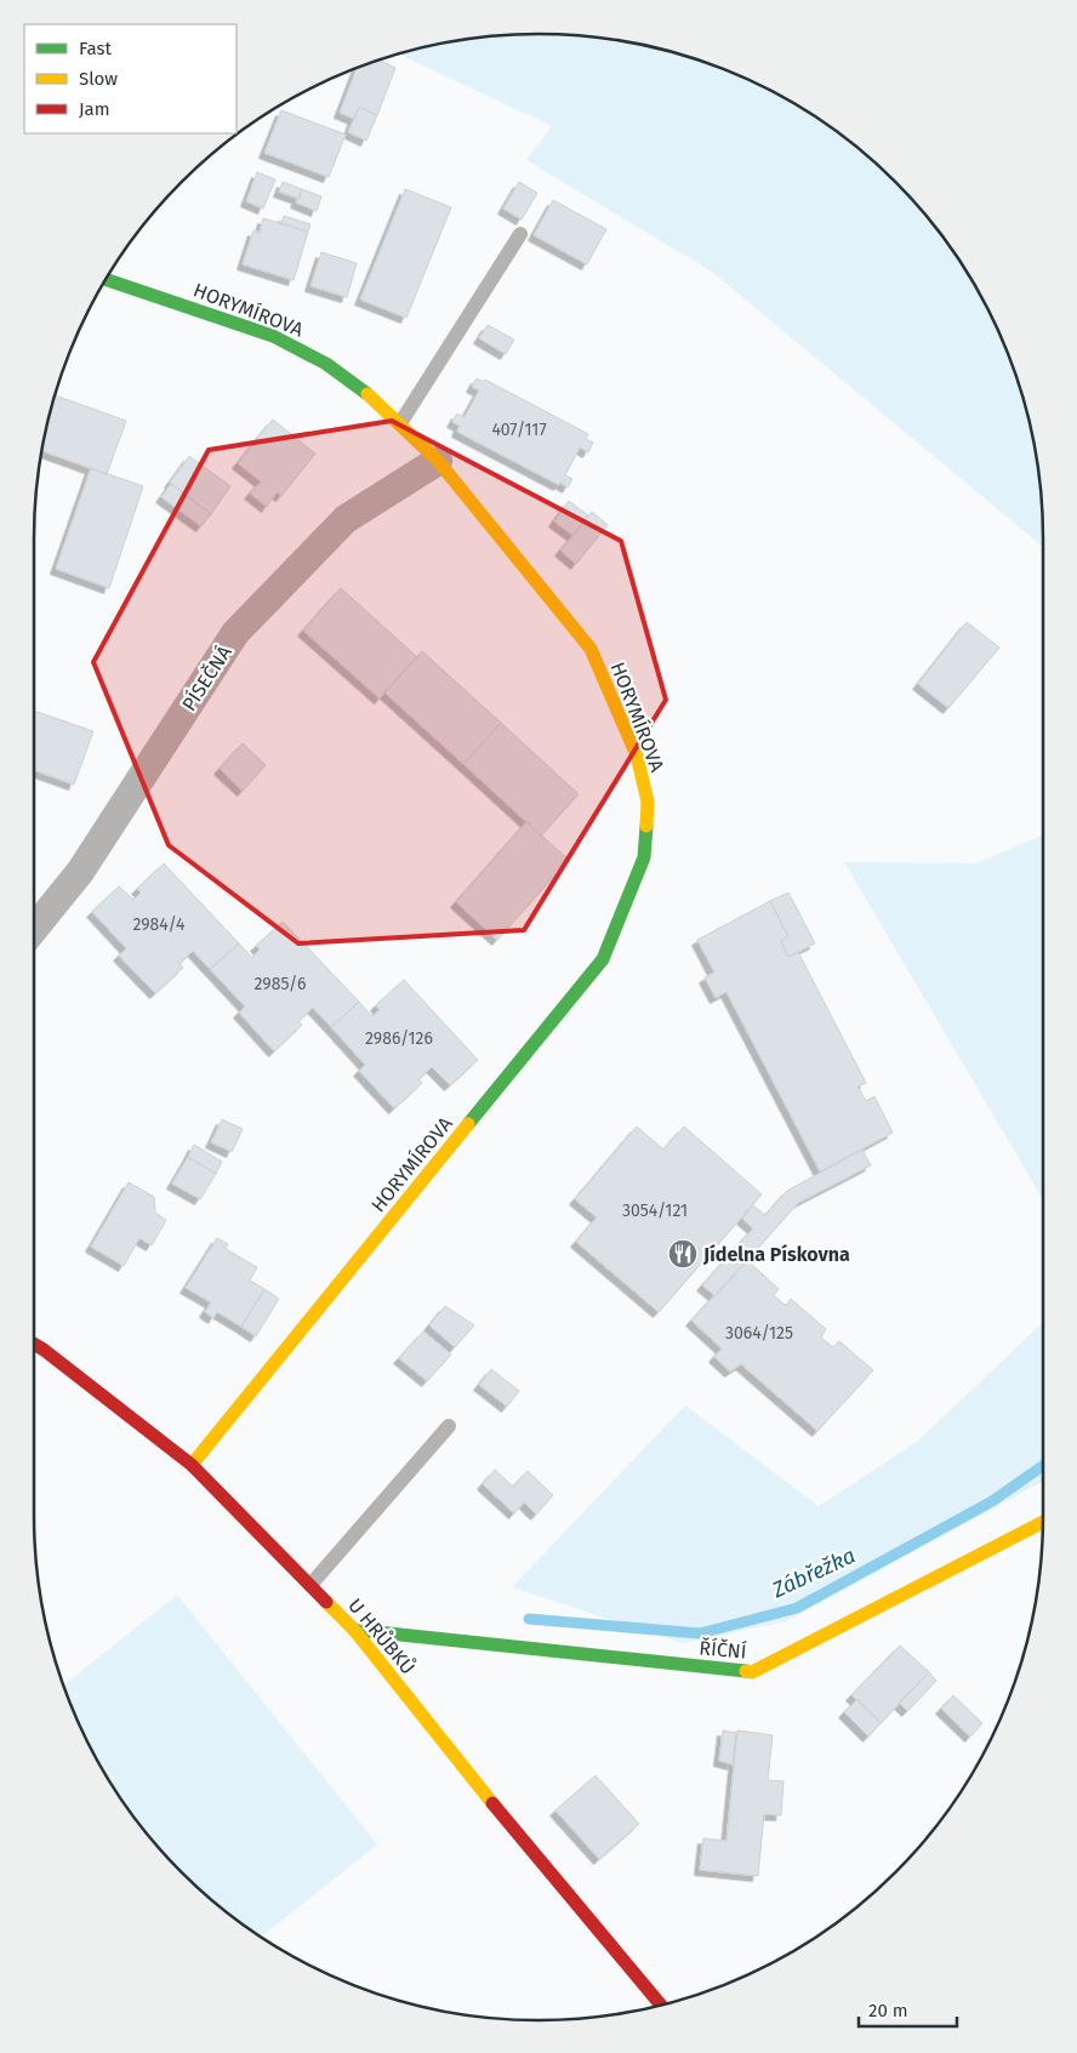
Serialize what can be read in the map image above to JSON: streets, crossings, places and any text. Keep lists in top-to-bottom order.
{
  "streets": {
    "street": [
      "HORYMÍROVA",
      "PÍSEČNÁ",
      "U HRŮBKŮ",
      "ŘÍČNÍ"
    ]
  },
  "crossings": [
    ["HORYMÍROVA", "PÍSEČNÁ"],
    ["HORYMÍROVA", "U HRŮBKŮ"],
    ["U HRŮBKŮ", "ŘÍČNÍ"]
  ],
  "water": ["Zábřežka"],
  "places": {
    "restaurant": ["Jídelna Pískovna"]
  },
  "house_numbers": [
    "407/117",
    "2984/4",
    "2985/6",
    "2986/126",
    "3054/121",
    "3064/125"
  ],
  "legend": ["Fast", "Slow", "Jam"],
  "scale_bar": "20 m"
}
